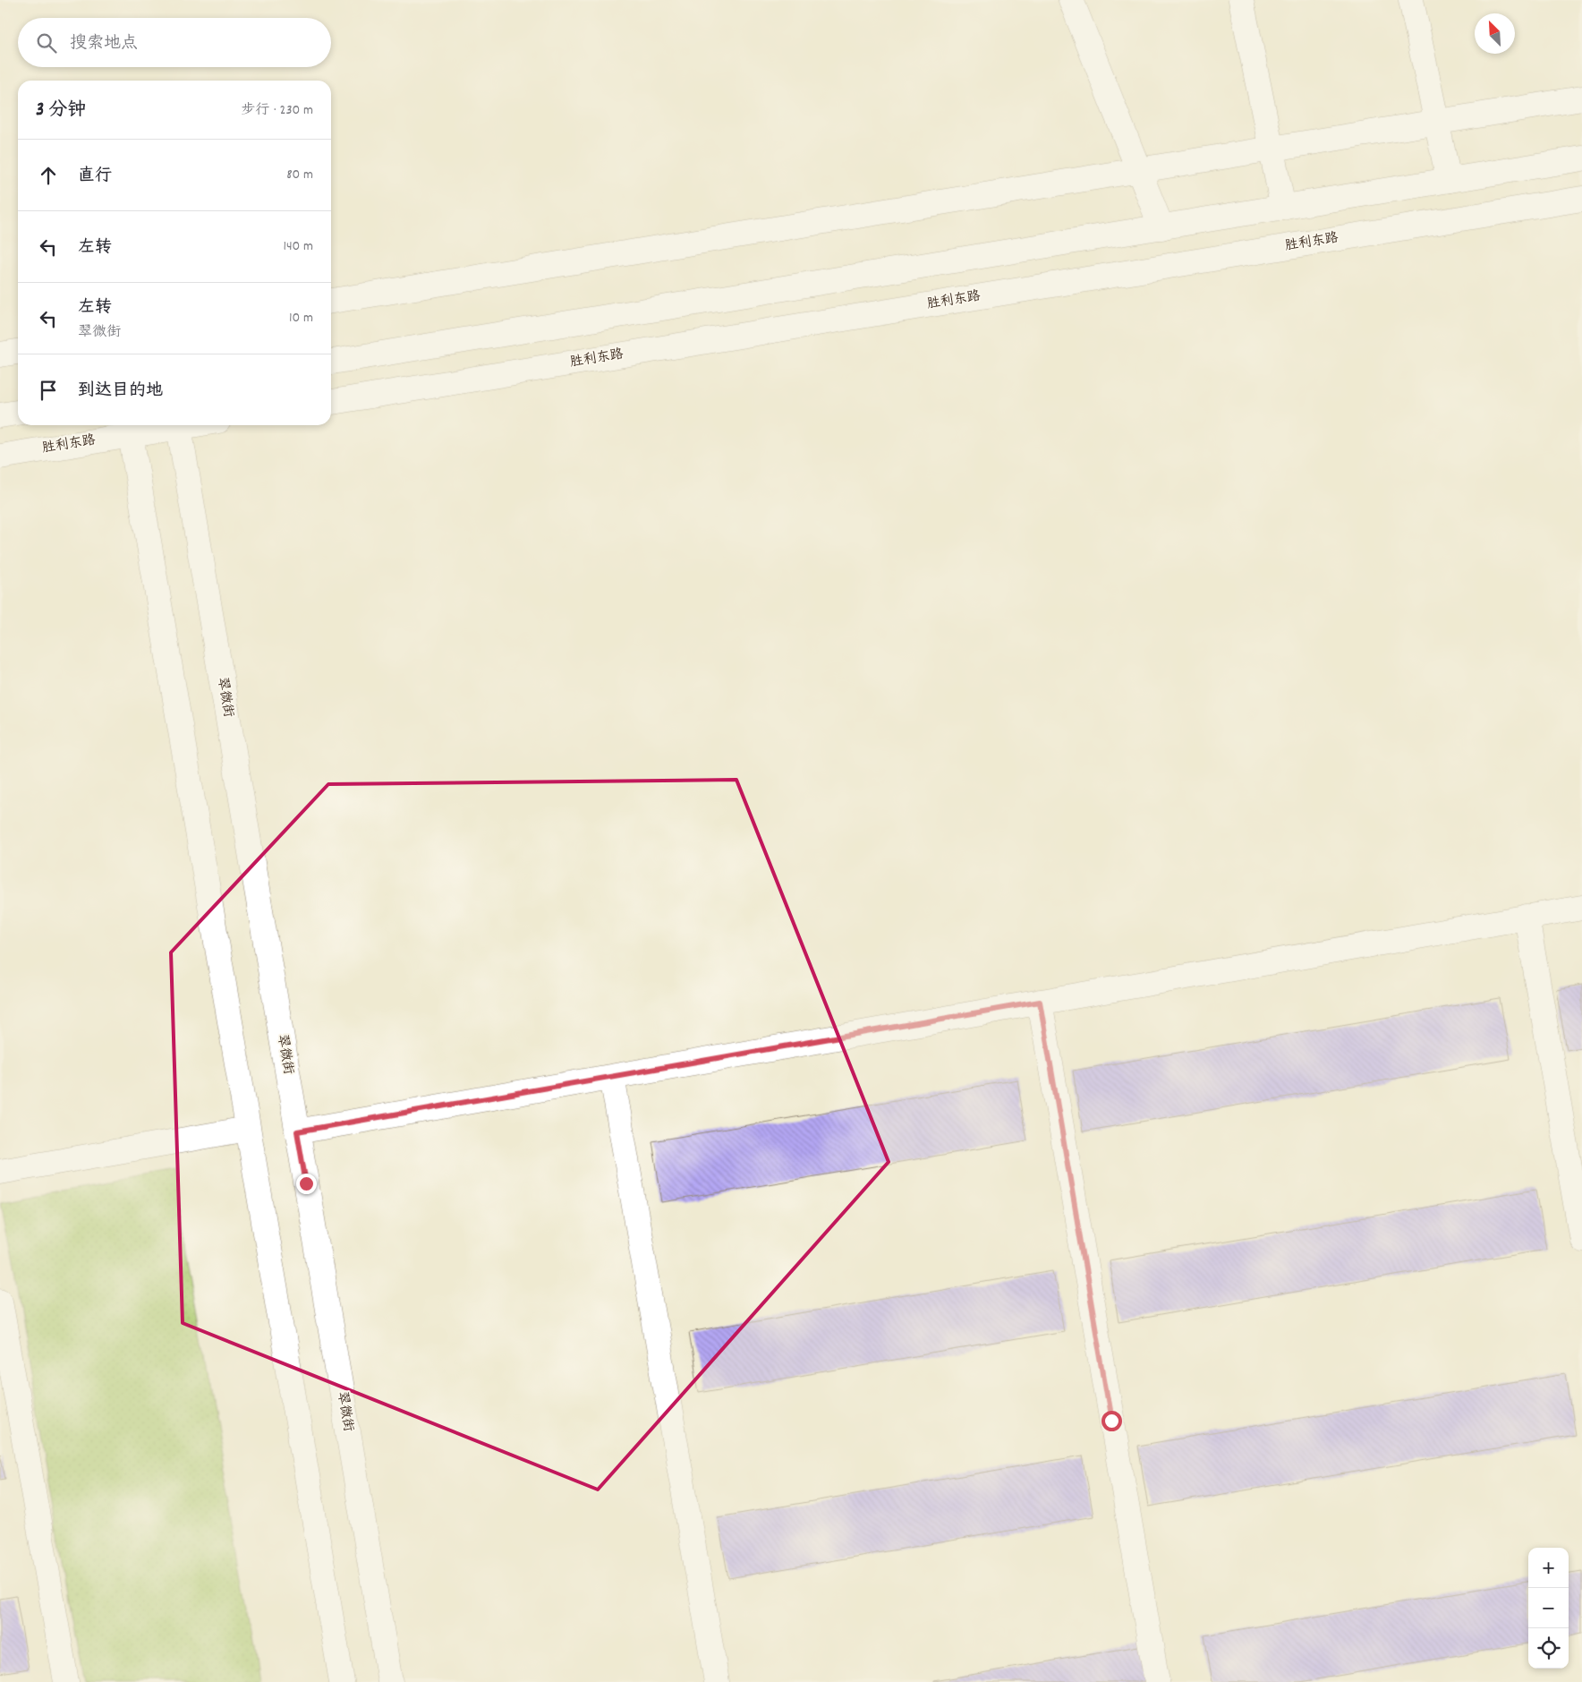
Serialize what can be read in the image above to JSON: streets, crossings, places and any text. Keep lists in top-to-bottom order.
{
  "streets": {
    "street": ["胜利东路", "翠微街"]
  },
  "crossings": [
    ["胜利东路", "翠微街"]
  ],
  "north": "top left",
  "page": {
    "search": "搜索地点",
    "heading": ["3 分钟", "步行 · 230 m"],
    "list": [
      ["直行", "80 m"],
      ["左转", "140 m"],
      ["左转", "翠微街", "10 m"],
      "到达目的地"
    ],
    "map_buttons": ["+", "−"]
  }
}
